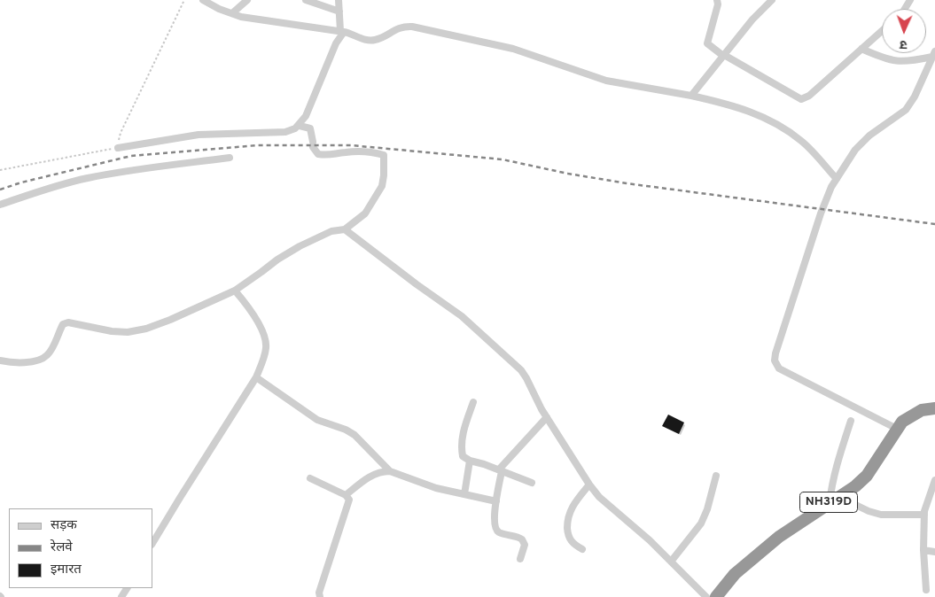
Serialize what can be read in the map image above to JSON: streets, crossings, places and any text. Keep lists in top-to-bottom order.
{
  "streets": {
    "highway": ["NH319D"]
  },
  "legend": ["सड़क", "रेलवे", "इमारत"],
  "north": "bottom"
}
